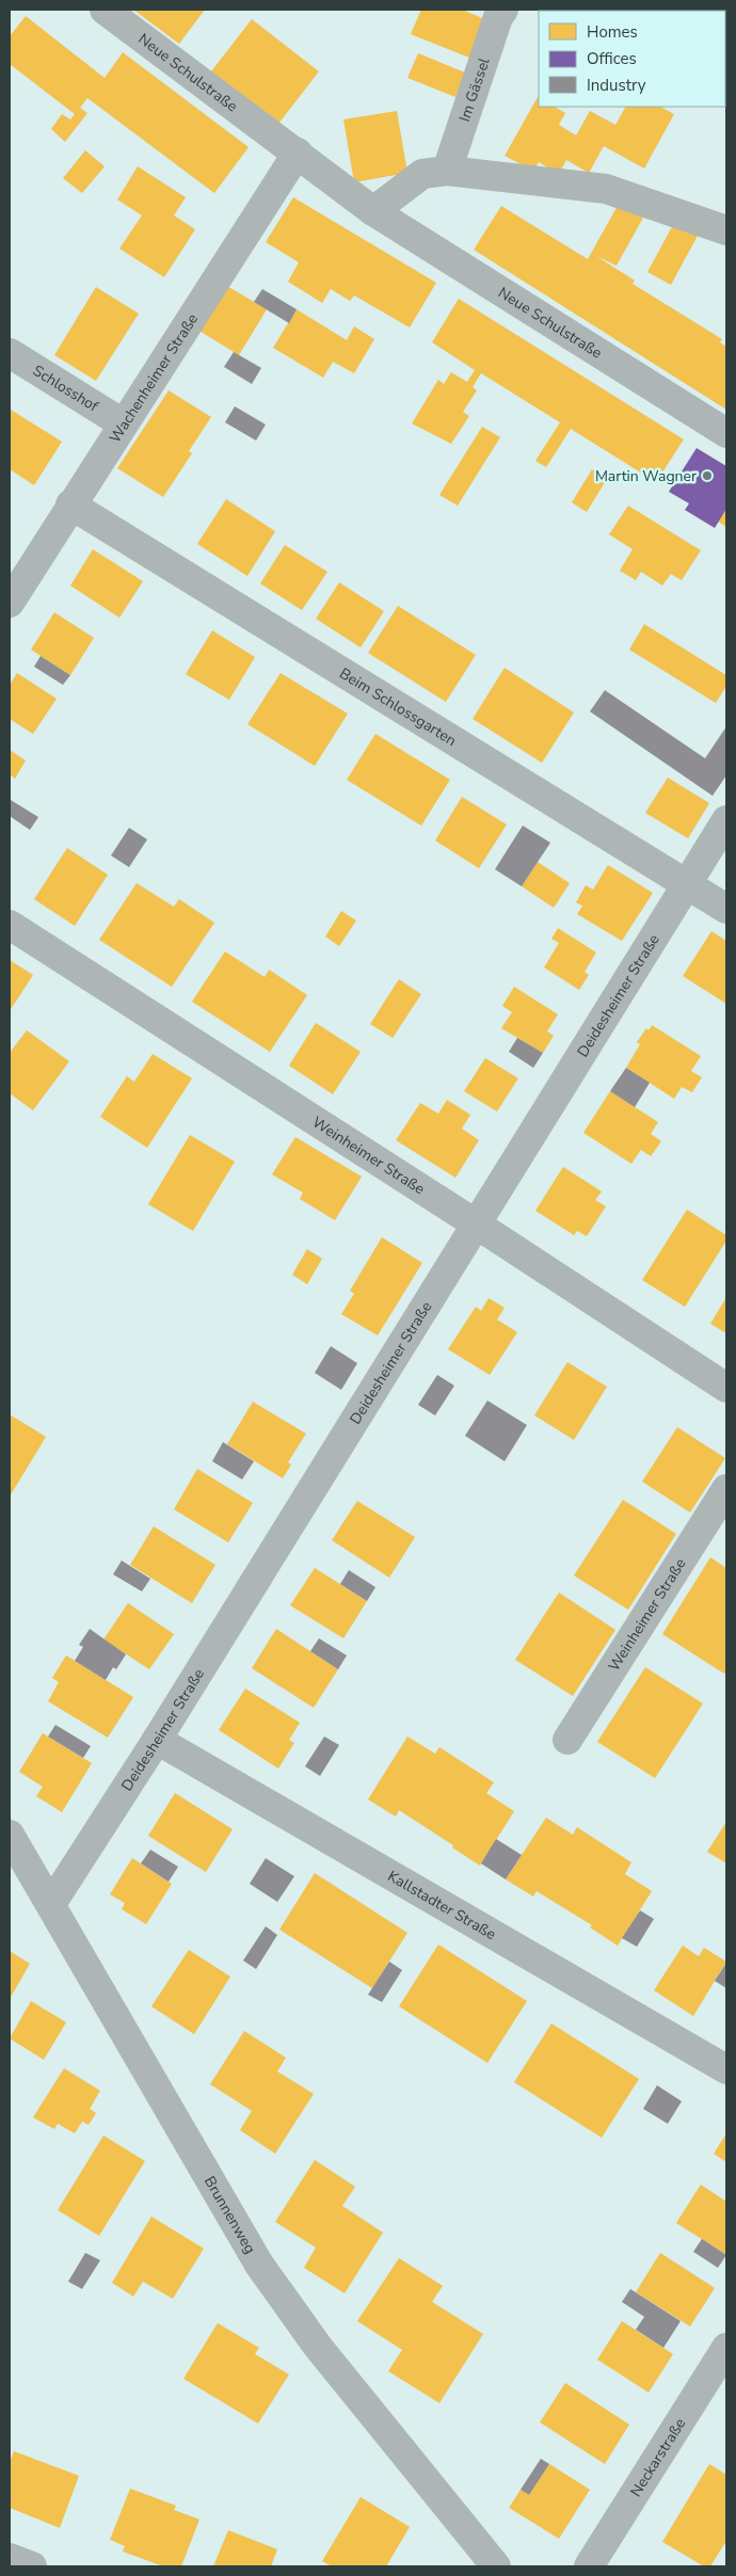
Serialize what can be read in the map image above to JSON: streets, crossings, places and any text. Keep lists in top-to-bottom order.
{
  "streets": {
    "street": [
      "Neue Schulstraße",
      "Im Gässel",
      "Wachenheimer Straße",
      "Schlosshof",
      "Beim Schlossgarten",
      "Deidesheimer Straße",
      "Weinheimer Straße",
      "Kallstadter Straße",
      "Brunnenweg",
      "Neckarstraße"
    ]
  },
  "crossings": [
    ["Neue Schulstraße", "Wachenheimer Straße"],
    ["Wachenheimer Straße", "Schlosshof"],
    ["Wachenheimer Straße", "Beim Schlossgarten"],
    ["Beim Schlossgarten", "Deidesheimer Straße"],
    ["Deidesheimer Straße", "Weinheimer Straße"],
    ["Deidesheimer Straße", "Kallstadter Straße"],
    ["Deidesheimer Straße", "Brunnenweg"]
  ],
  "places": ["Martin Wagner"],
  "legend": ["Homes", "Offices", "Industry"]
}
